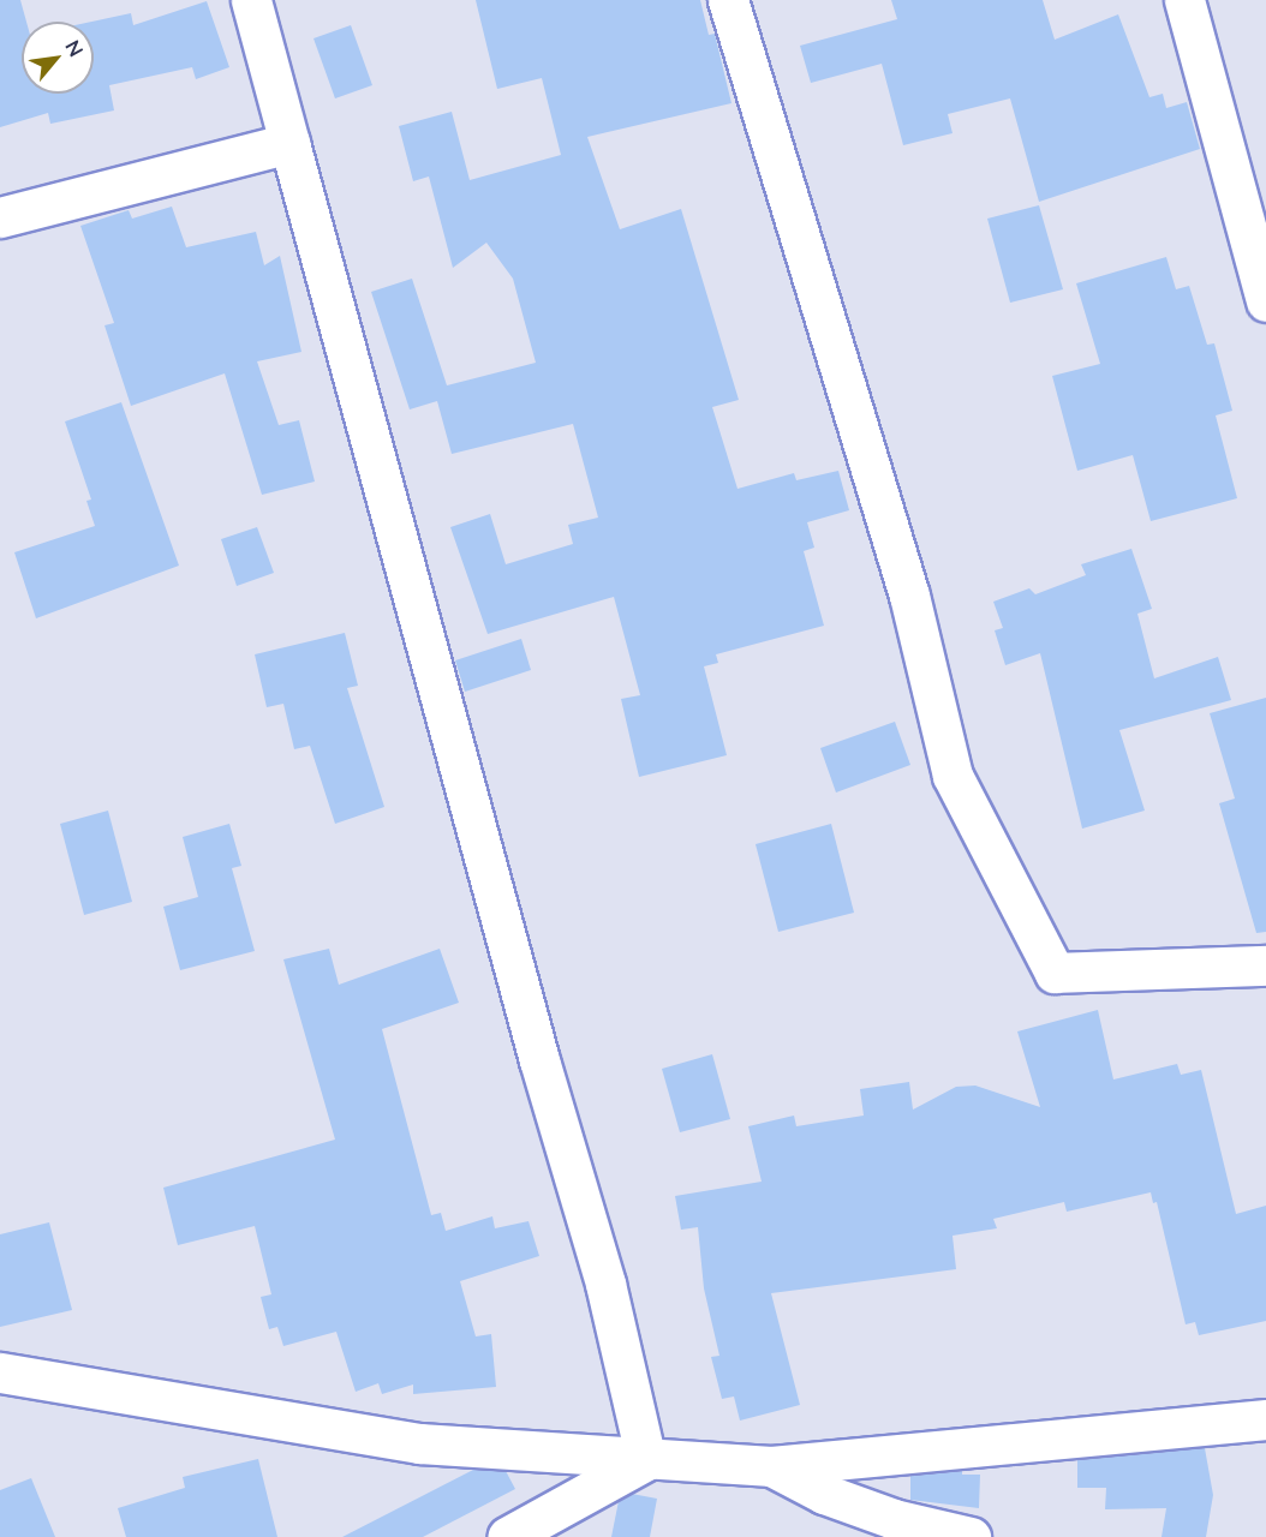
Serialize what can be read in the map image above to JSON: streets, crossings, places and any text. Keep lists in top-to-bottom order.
{
  "north": "top right"
}
